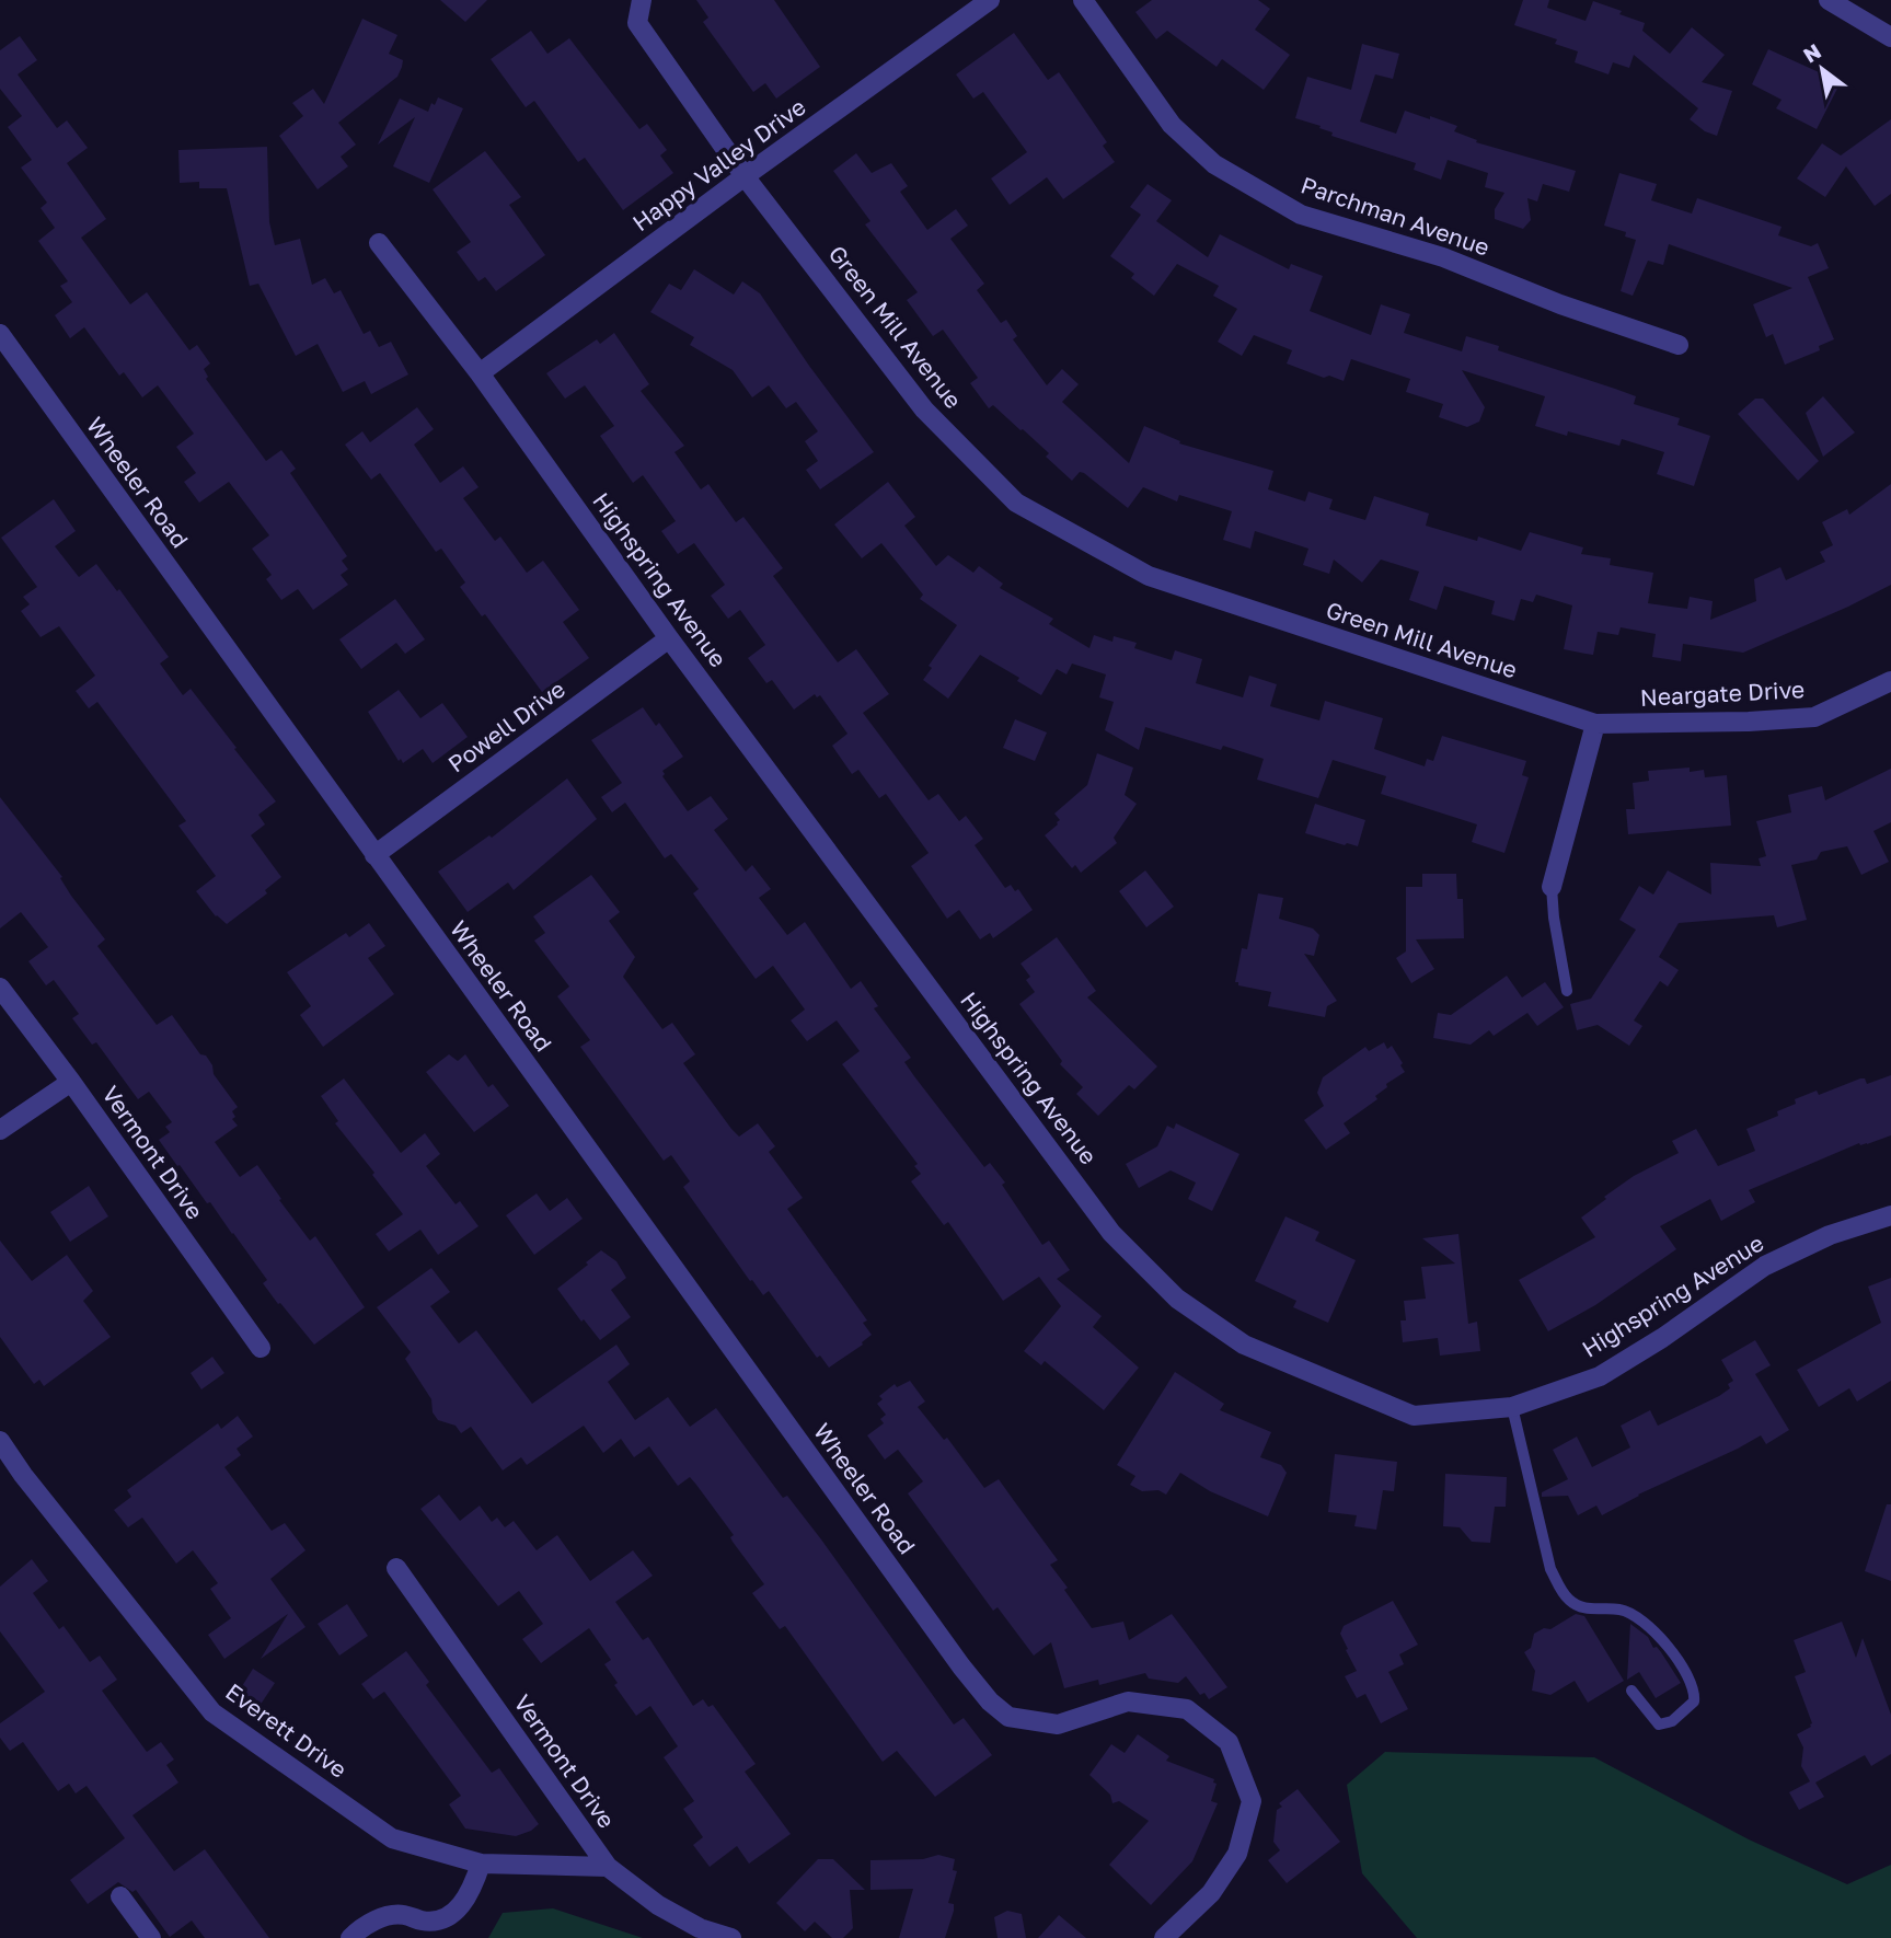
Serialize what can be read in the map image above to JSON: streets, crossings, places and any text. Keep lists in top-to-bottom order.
{
  "streets": {
    "street": [
      "Happy Valley Drive",
      "Parchman Avenue",
      "Green Mill Avenue",
      "Wheeler Road",
      "Highspring Avenue",
      "Neargate Drive",
      "Powell Drive",
      "Vermont Drive",
      "Everett Drive"
    ]
  },
  "crossings": [
    ["Happy Valley Drive", "Green Mill Avenue"],
    ["Happy Valley Drive", "Highspring Avenue"],
    ["Green Mill Avenue", "Neargate Drive"],
    ["Wheeler Road", "Powell Drive"],
    ["Highspring Avenue", "Powell Drive"],
    ["Vermont Drive", "Everett Drive"]
  ],
  "north": "top left"
}
